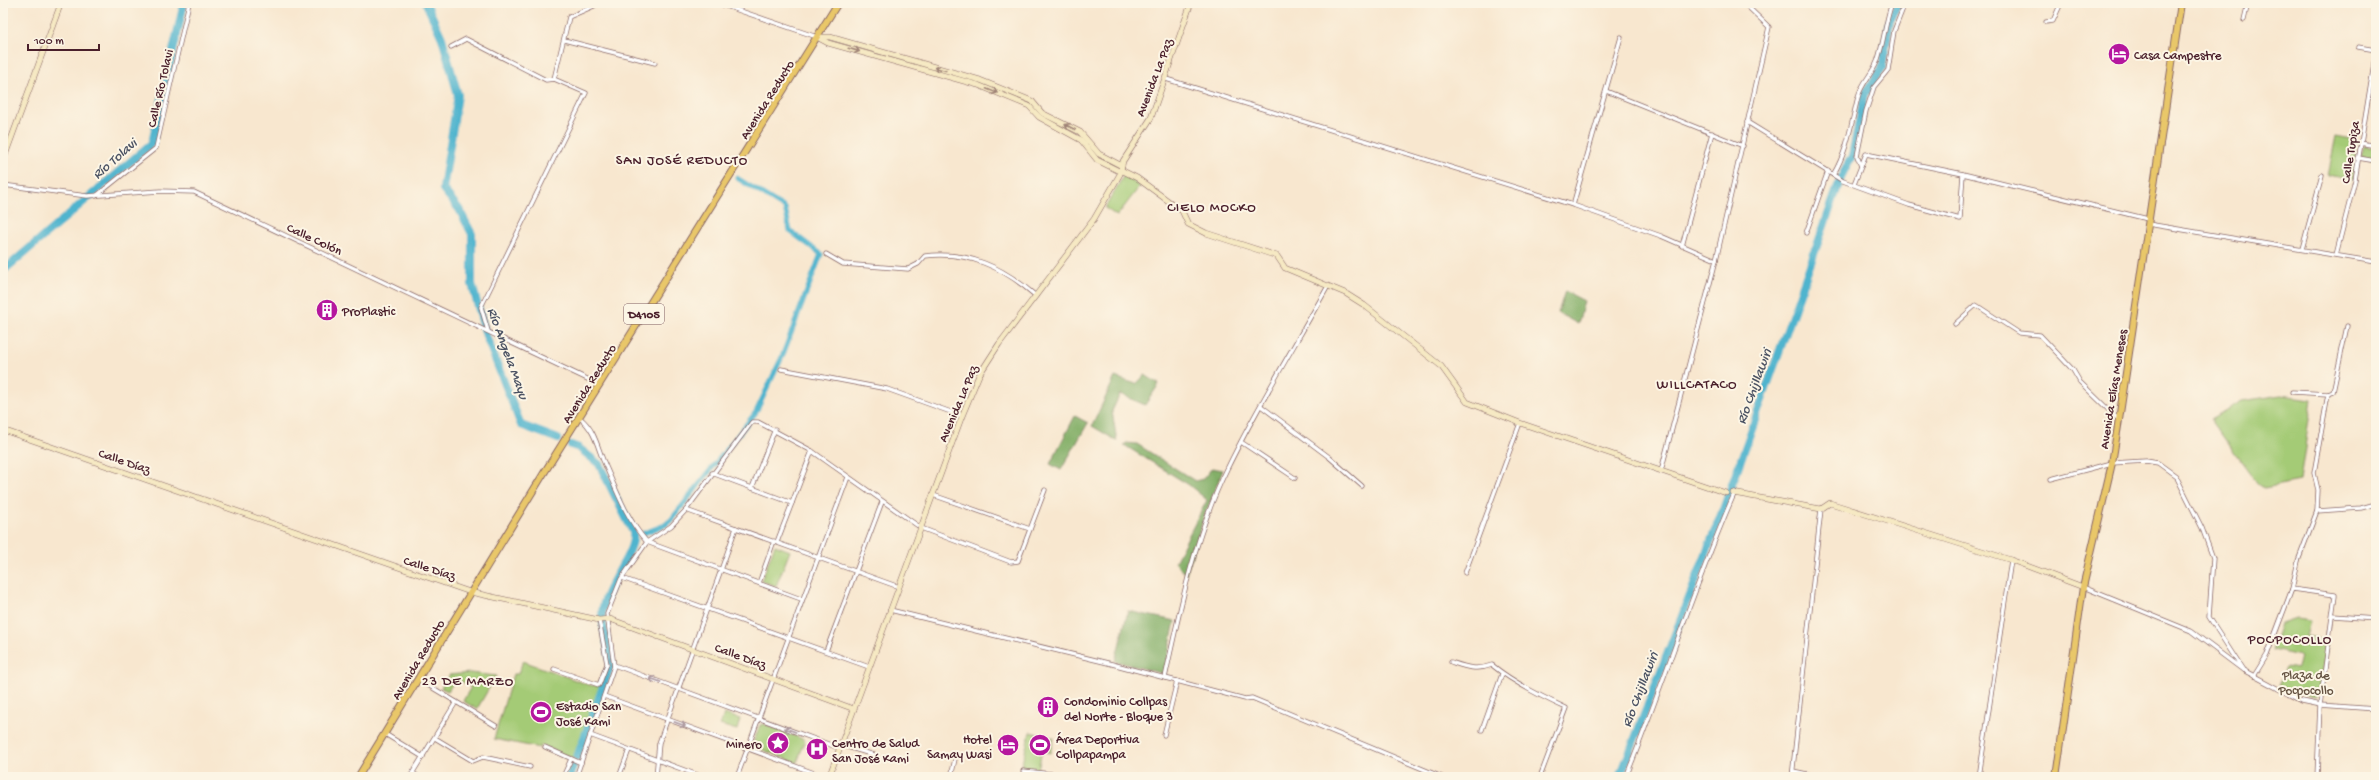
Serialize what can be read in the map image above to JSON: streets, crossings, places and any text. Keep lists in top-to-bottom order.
{
  "streets": {
    "main road": ["Avenida Reducto", "D4105", "Avenida Elías Meneses"],
    "street": [
      "Avenida La Paz",
      "Calle Río Tolavi",
      "Calle Tupiza",
      "Calle Colón",
      "Calle Díaz"
    ]
  },
  "crossings": [
    ["Avenida La Paz", "Calle Díaz"],
    ["Calle Río Tolavi", "Calle Colón"],
    ["Avenida Reducto", "Calle Colón"],
    ["Avenida Reducto", "Calle Díaz"]
  ],
  "districts": [
    "SAN JOSÉ REDUCTO",
    "CIELO MOCKO",
    "WILLCATACO",
    "POCPOCOLLO",
    "23 DE MARZO"
  ],
  "water": ["Río Tolavi", "Río Angela Mayu", "Río Chijllawiri"],
  "parks": ["Plaza de Pocpocollo"],
  "places": {
    "hotel": ["Casa Campestre", "Hotel Samay Wasi"],
    "building": ["ProPlastic", "Condominio Collpas del Norte - Bloque 3"],
    "sports": ["Estadio San José Kami", "Área Deportiva Collpapampa"],
    "place": ["Minero"],
    "hospital": ["Centro de Salud San José Kami"]
  },
  "scale_bar": "100 m"
}
